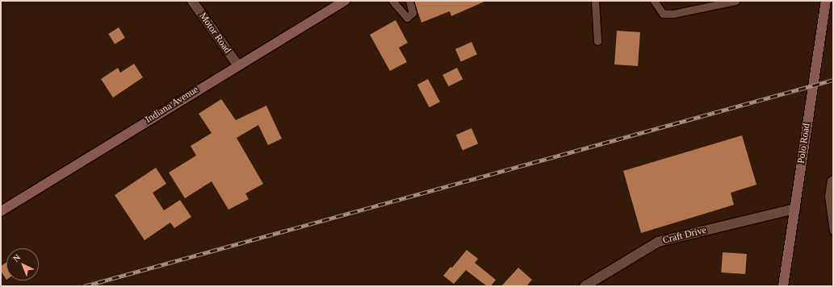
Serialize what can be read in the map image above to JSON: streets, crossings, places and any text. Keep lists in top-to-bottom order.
{
  "streets": {
    "main road": ["Indiana Avenue", "Polo Road"],
    "street": ["Motor Road", "Craft Drive"]
  },
  "crossings": [
    ["Motor Road", "Indiana Avenue"],
    ["Polo Road", "Craft Drive"]
  ],
  "north": "top left"
}
